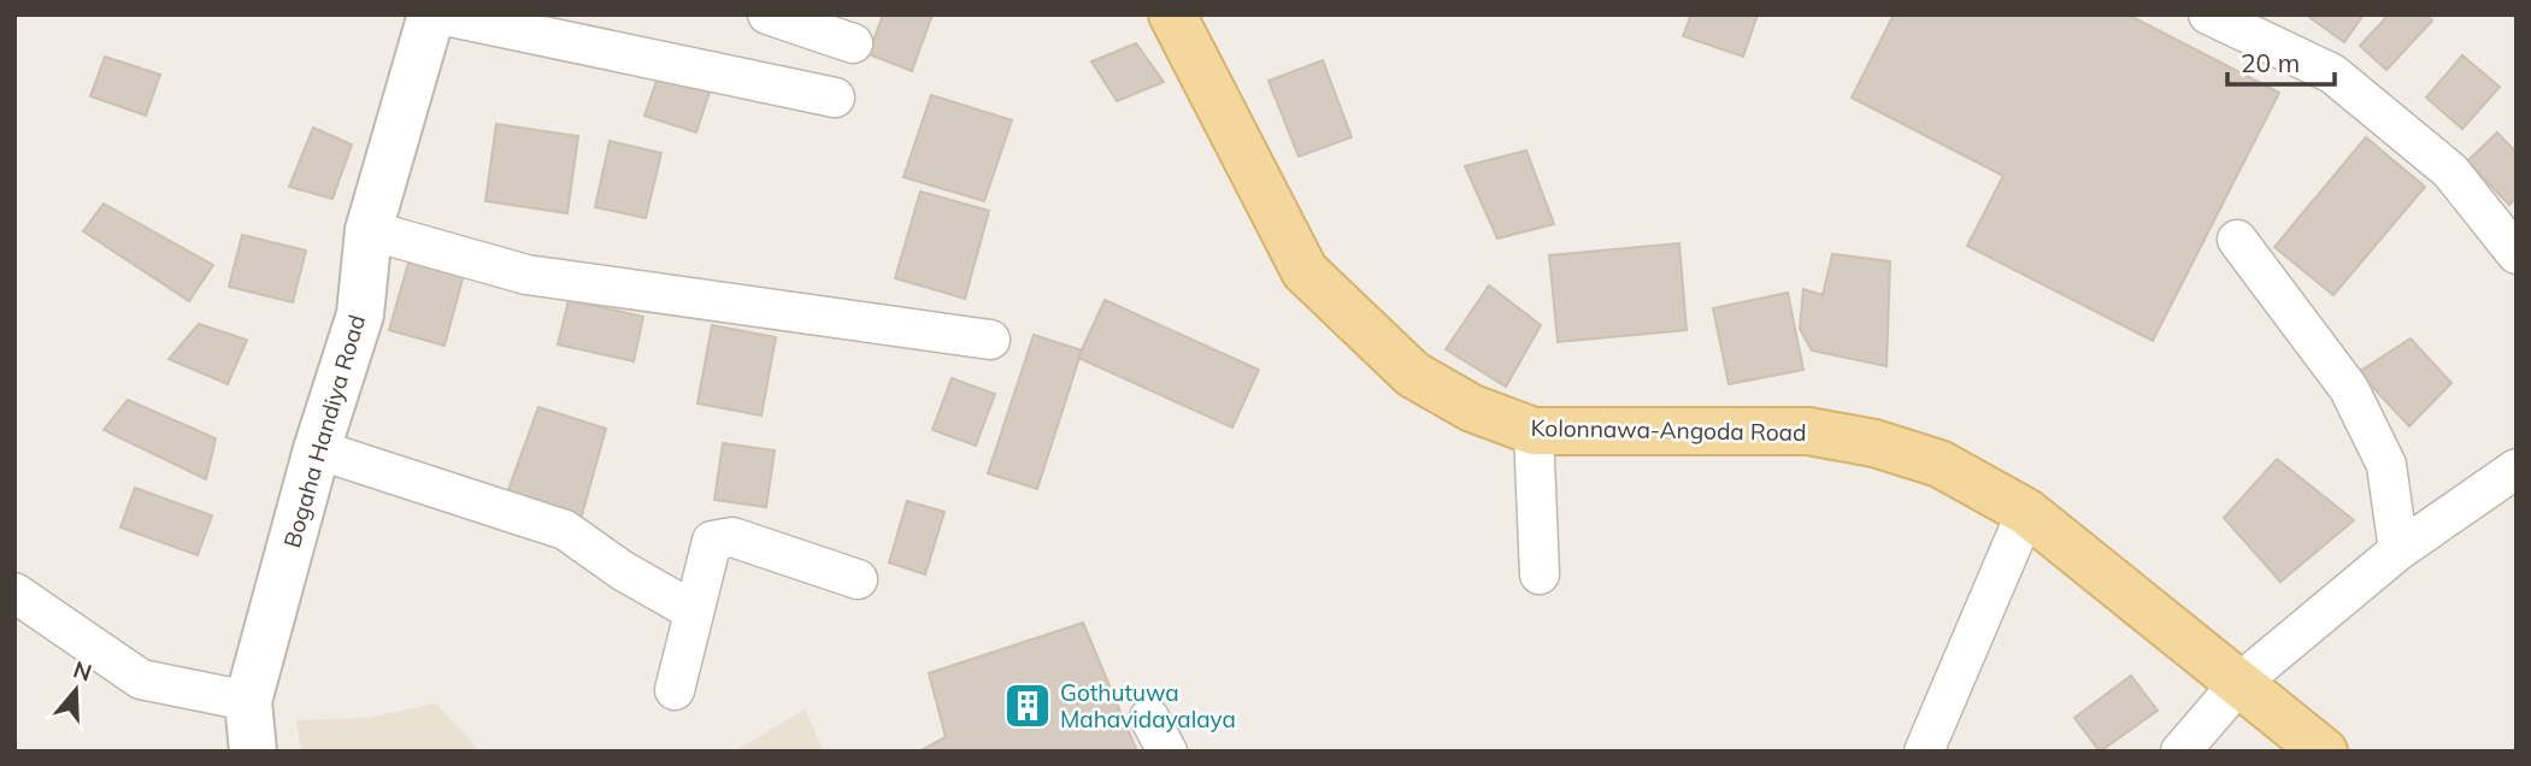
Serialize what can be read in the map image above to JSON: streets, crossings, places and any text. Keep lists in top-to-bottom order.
{
  "streets": {
    "main road": ["Kolonnawa-Angoda Road"],
    "street": ["Bogaha Handiya Road"]
  },
  "places": {
    "building": ["Gothutuwa Mahavidayalaya"]
  },
  "scale_bar": "20 m",
  "north": "top"
}
